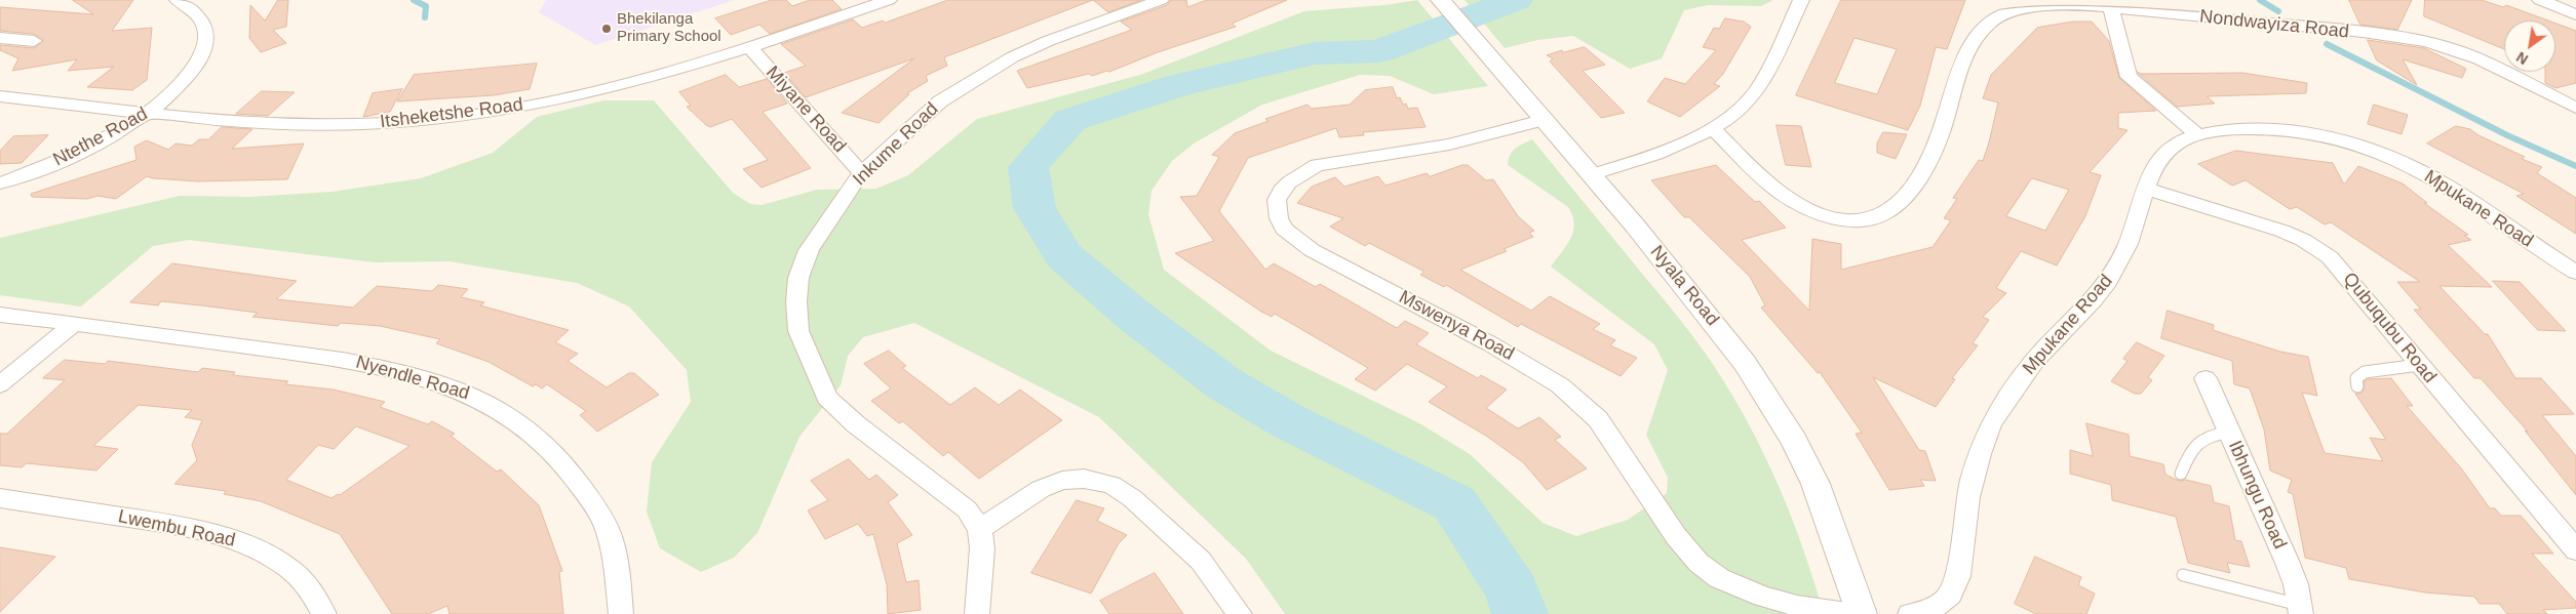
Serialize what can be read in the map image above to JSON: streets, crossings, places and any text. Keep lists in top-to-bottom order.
{
  "streets": {
    "street": [
      "Nondwayiza Road",
      "Miyane Road",
      "Itsheketshe Road",
      "Ntethe Road",
      "Inkume Road",
      "Mpukane Road",
      "Nyala Road",
      "Mswenya Road",
      "Qubuqubu Road",
      "Nyendle Road",
      "Ibhungu Road",
      "Lwembu Road"
    ]
  },
  "crossings": [
    ["Miyane Road", "Itsheketshe Road"],
    ["Miyane Road", "Inkume Road"],
    ["Itsheketshe Road", "Ntethe Road"],
    ["Mpukane Road", "Qubuqubu Road"],
    ["Nyala Road", "Mswenya Road"]
  ],
  "places": ["Bhekilanga Primary School"],
  "north": "bottom left"
}
